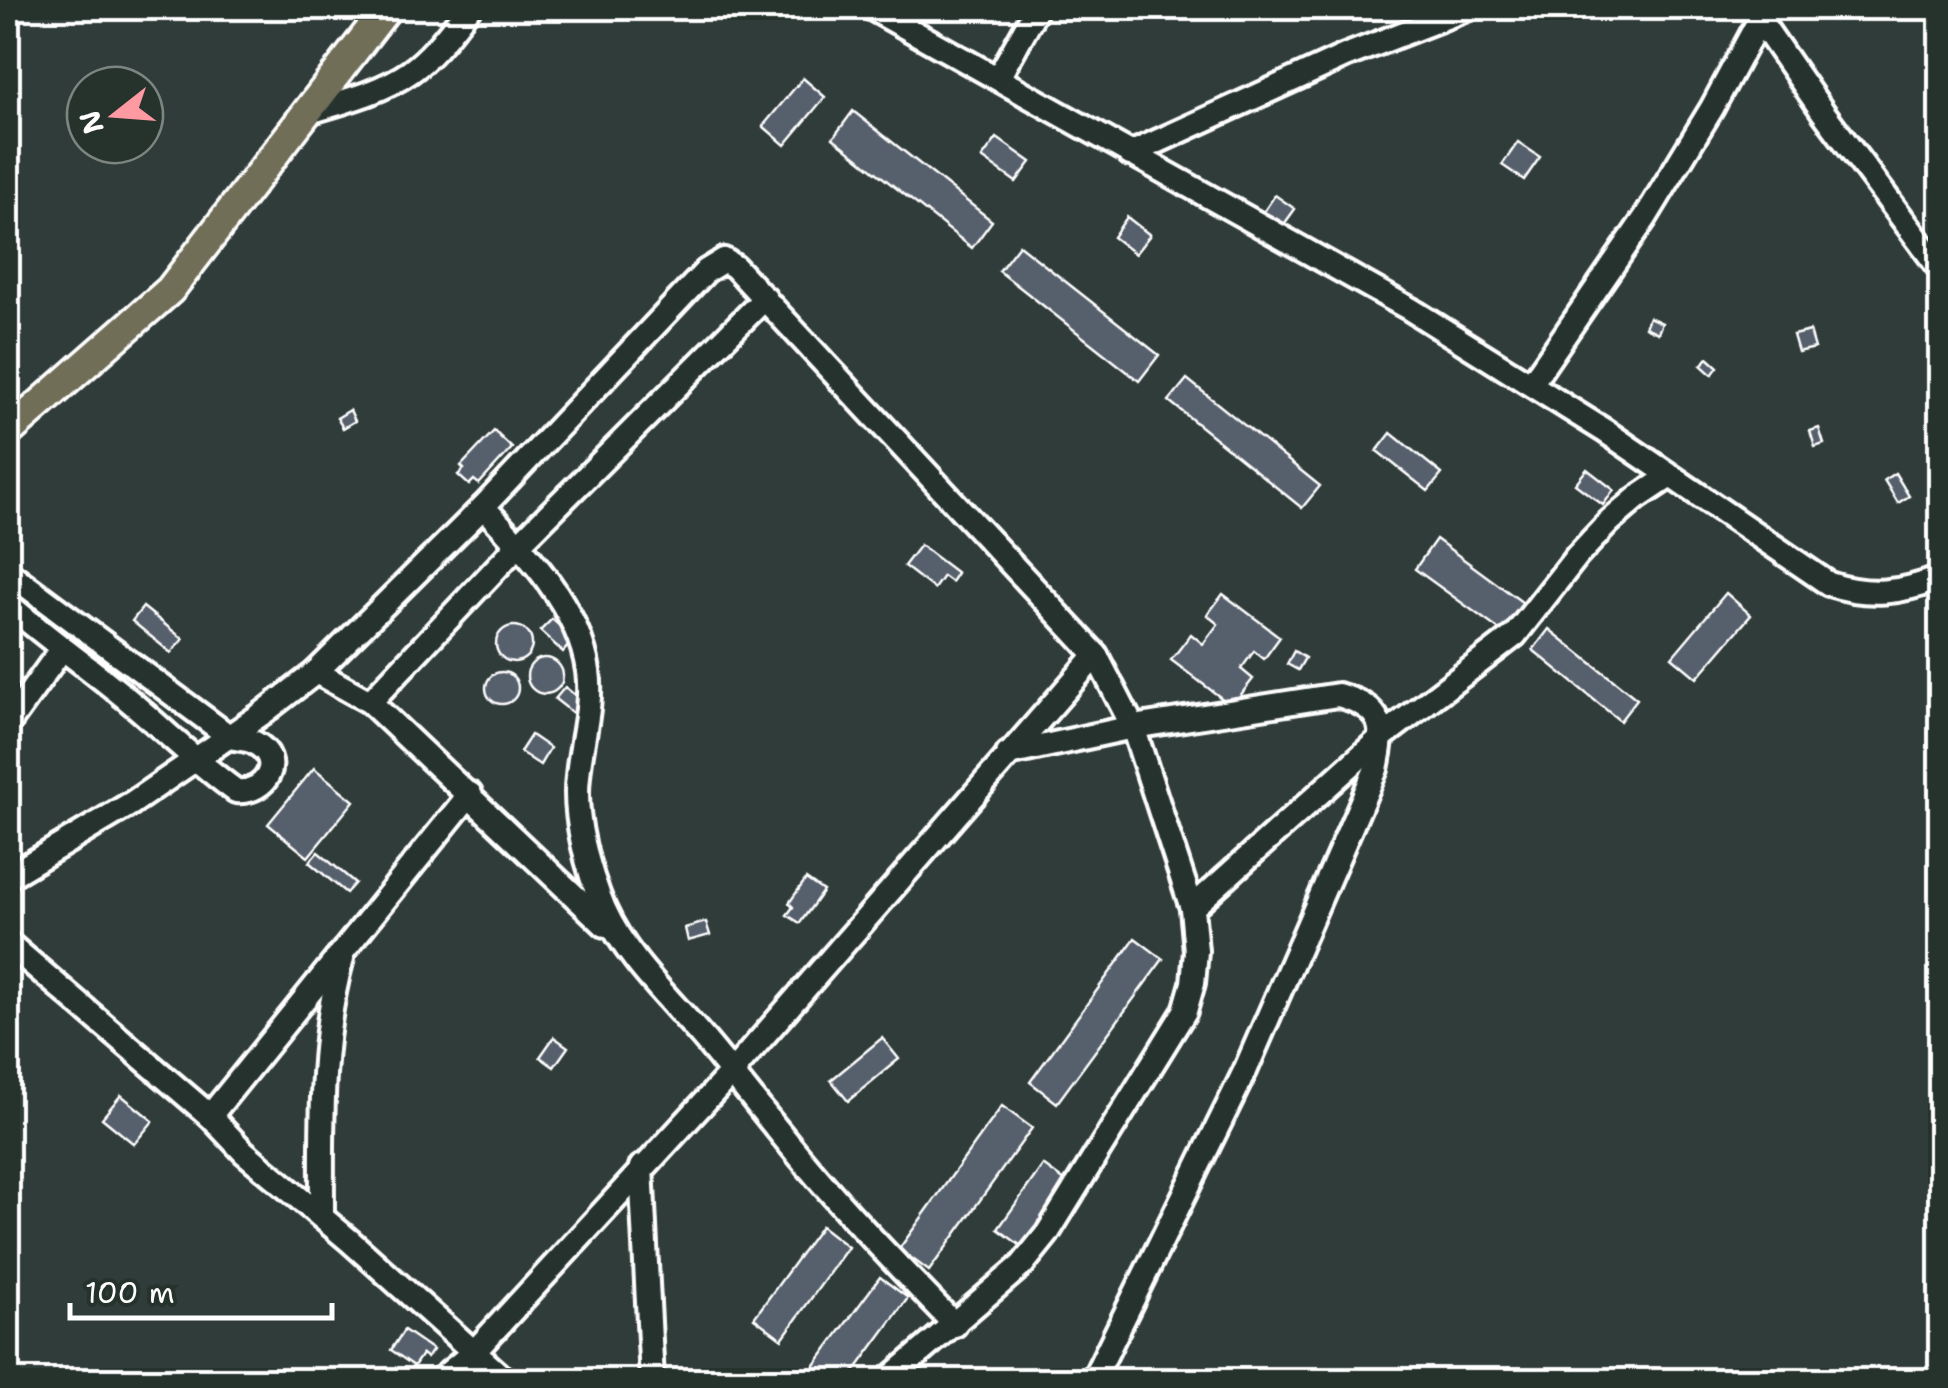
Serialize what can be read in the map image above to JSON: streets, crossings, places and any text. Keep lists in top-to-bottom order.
{
  "scale_bar": "100 m",
  "north": "left"
}
